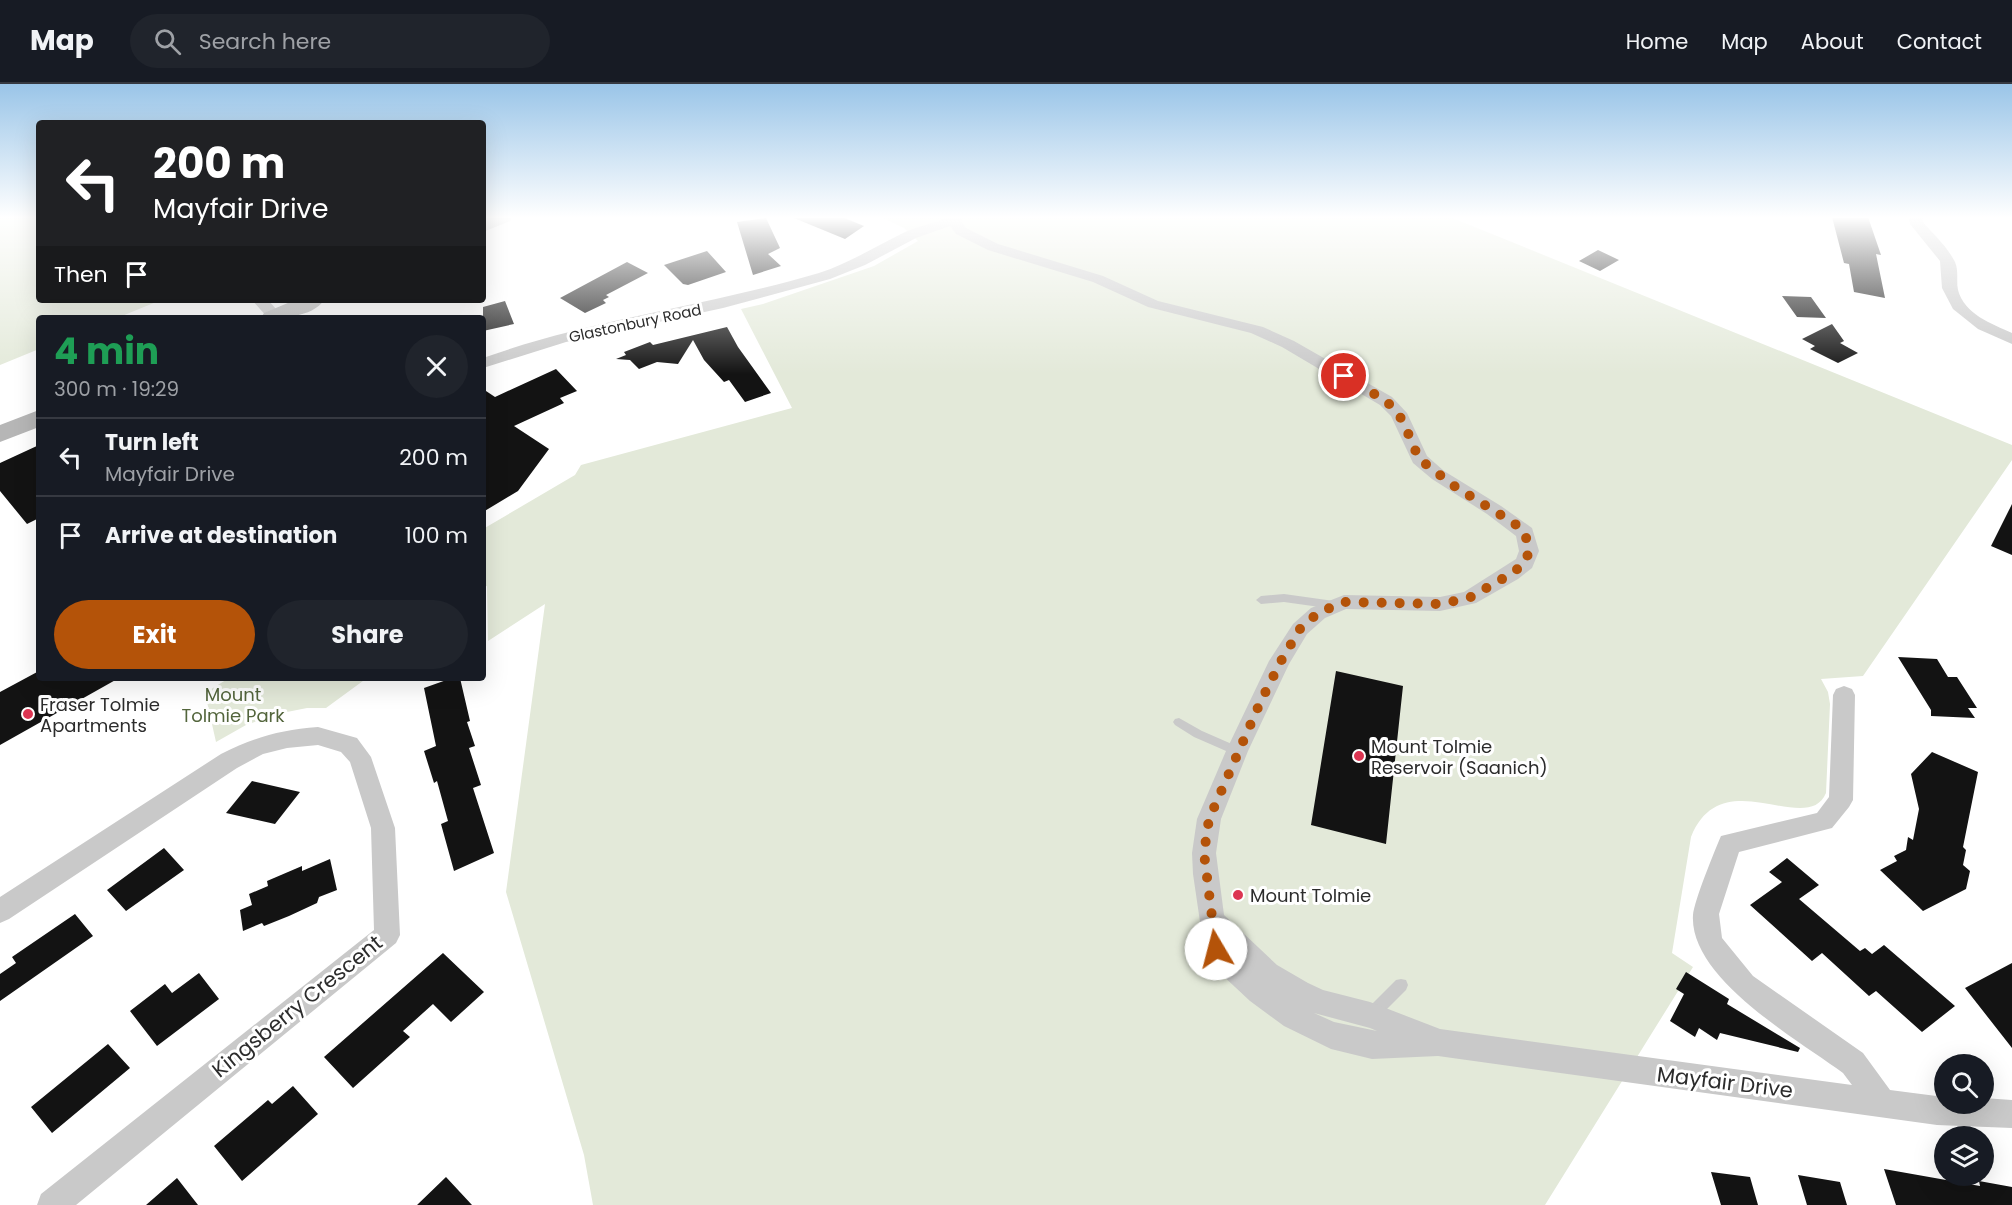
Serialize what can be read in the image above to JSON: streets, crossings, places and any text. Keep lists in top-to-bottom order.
{
  "streets": {
    "street": ["Glastonbury Road", "Kingsberry Crescent", "Mayfair Drive"]
  },
  "parks": ["Mount Tolmie Park"],
  "places": ["Fraser Tolmie Apartments", "Mount Tolmie Reservoir (Saanich)", "Mount Tolmie"],
  "page": {
    "header": "Map",
    "search": "Search here",
    "nav": [
      "Home",
      "Map",
      "About",
      "Contact"
    ],
    "turn": ["200 m", "Mayfair Drive"],
    "then": "Then",
    "heading": ["4 min", "300 m · 19:29"],
    "list": [
      {
        "name": "Turn left",
        "note": "Mayfair Drive",
        "value": "200 m"
      },
      {
        "name": "Arrive at destination",
        "value": "100 m"
      }
    ],
    "buttons": ["Exit", "Share"]
  }
}
